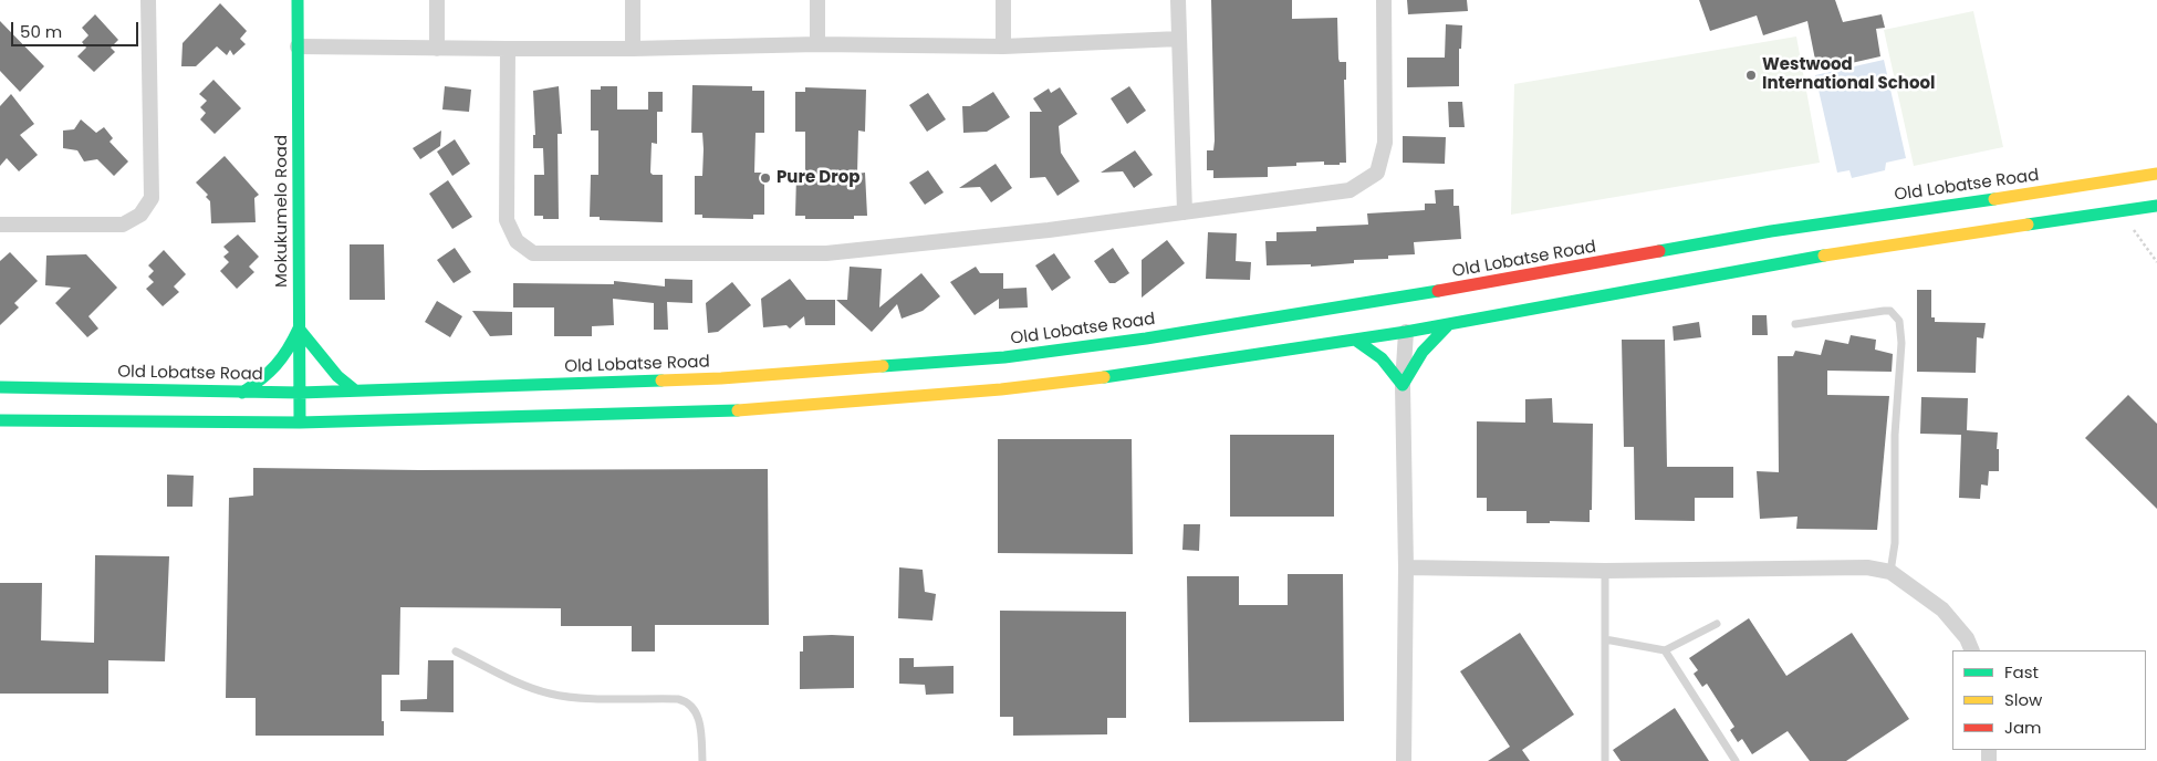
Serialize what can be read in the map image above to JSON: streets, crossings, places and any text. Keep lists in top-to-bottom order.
{
  "streets": {
    "main road": ["Old Lobatse Road", "Mokukumelo Road"]
  },
  "crossings": [
    ["Old Lobatse Road", "Mokukumelo Road"]
  ],
  "places": ["Westwood International School", "Pure Drop"],
  "legend": ["Fast", "Slow", "Jam"],
  "scale_bar": "50 m"
}
